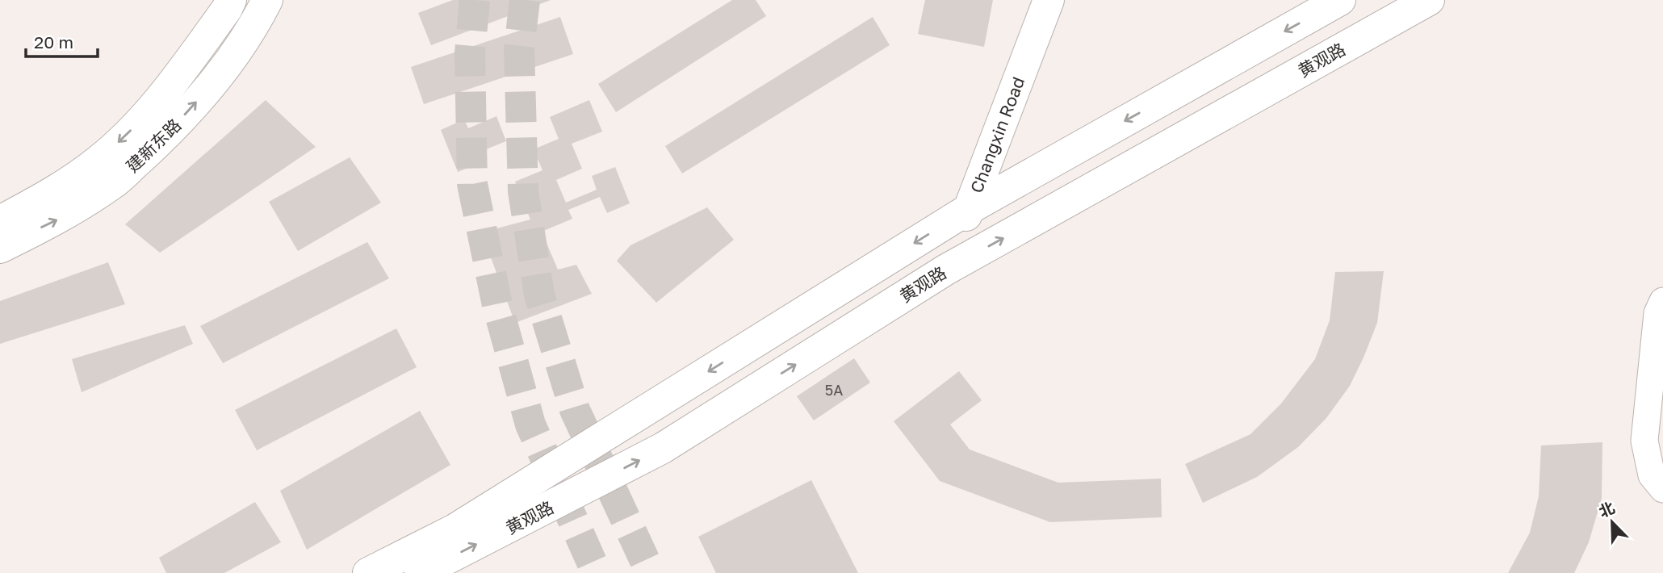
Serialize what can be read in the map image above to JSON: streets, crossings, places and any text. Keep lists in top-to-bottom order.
{
  "streets": {
    "main road": ["黄观路", "Changxin Road", "建新东路"]
  },
  "crossings": [
    ["黄观路", "Changxin Road"]
  ],
  "house_numbers": ["5A"],
  "scale_bar": "20 m",
  "north": "top left"
}
